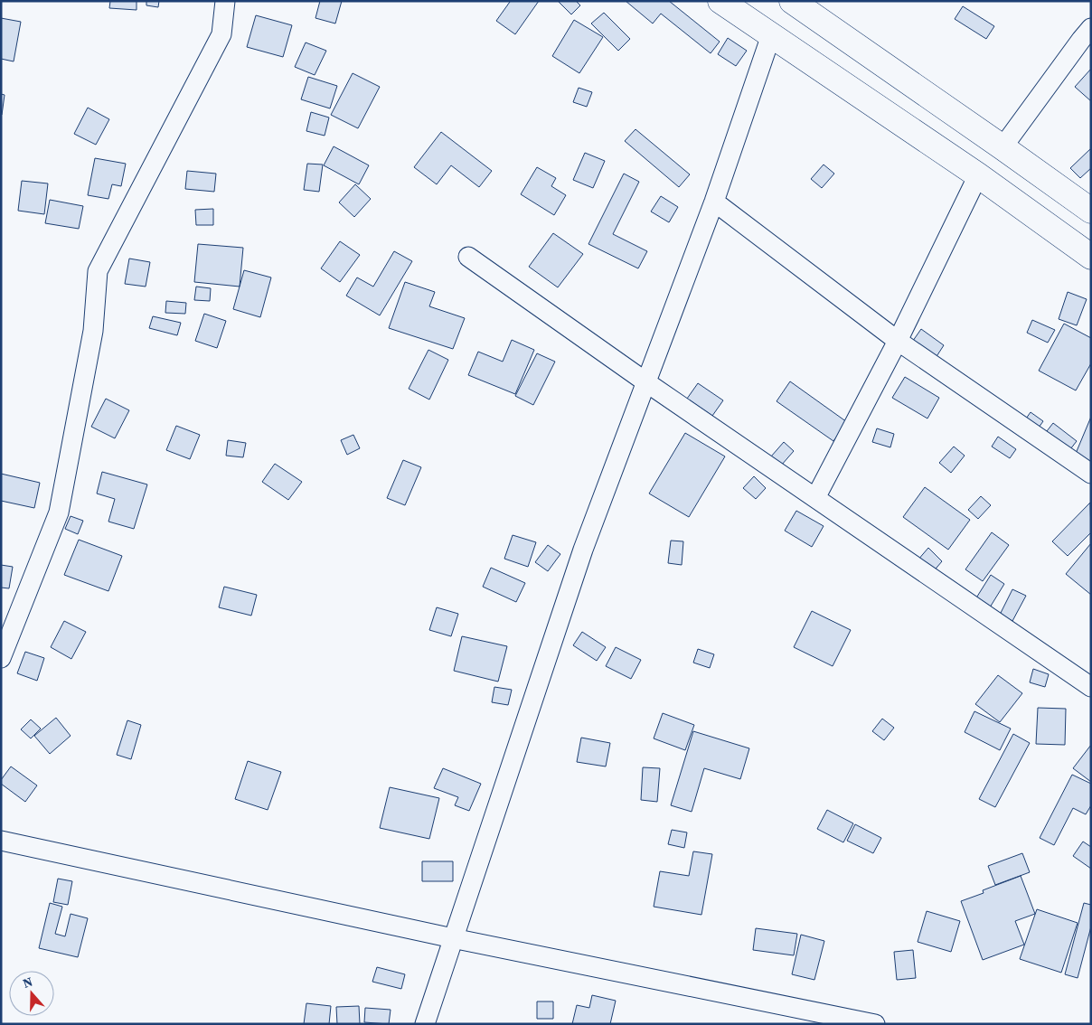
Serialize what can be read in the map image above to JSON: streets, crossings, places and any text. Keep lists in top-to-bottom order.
{
  "north": "top"
}
